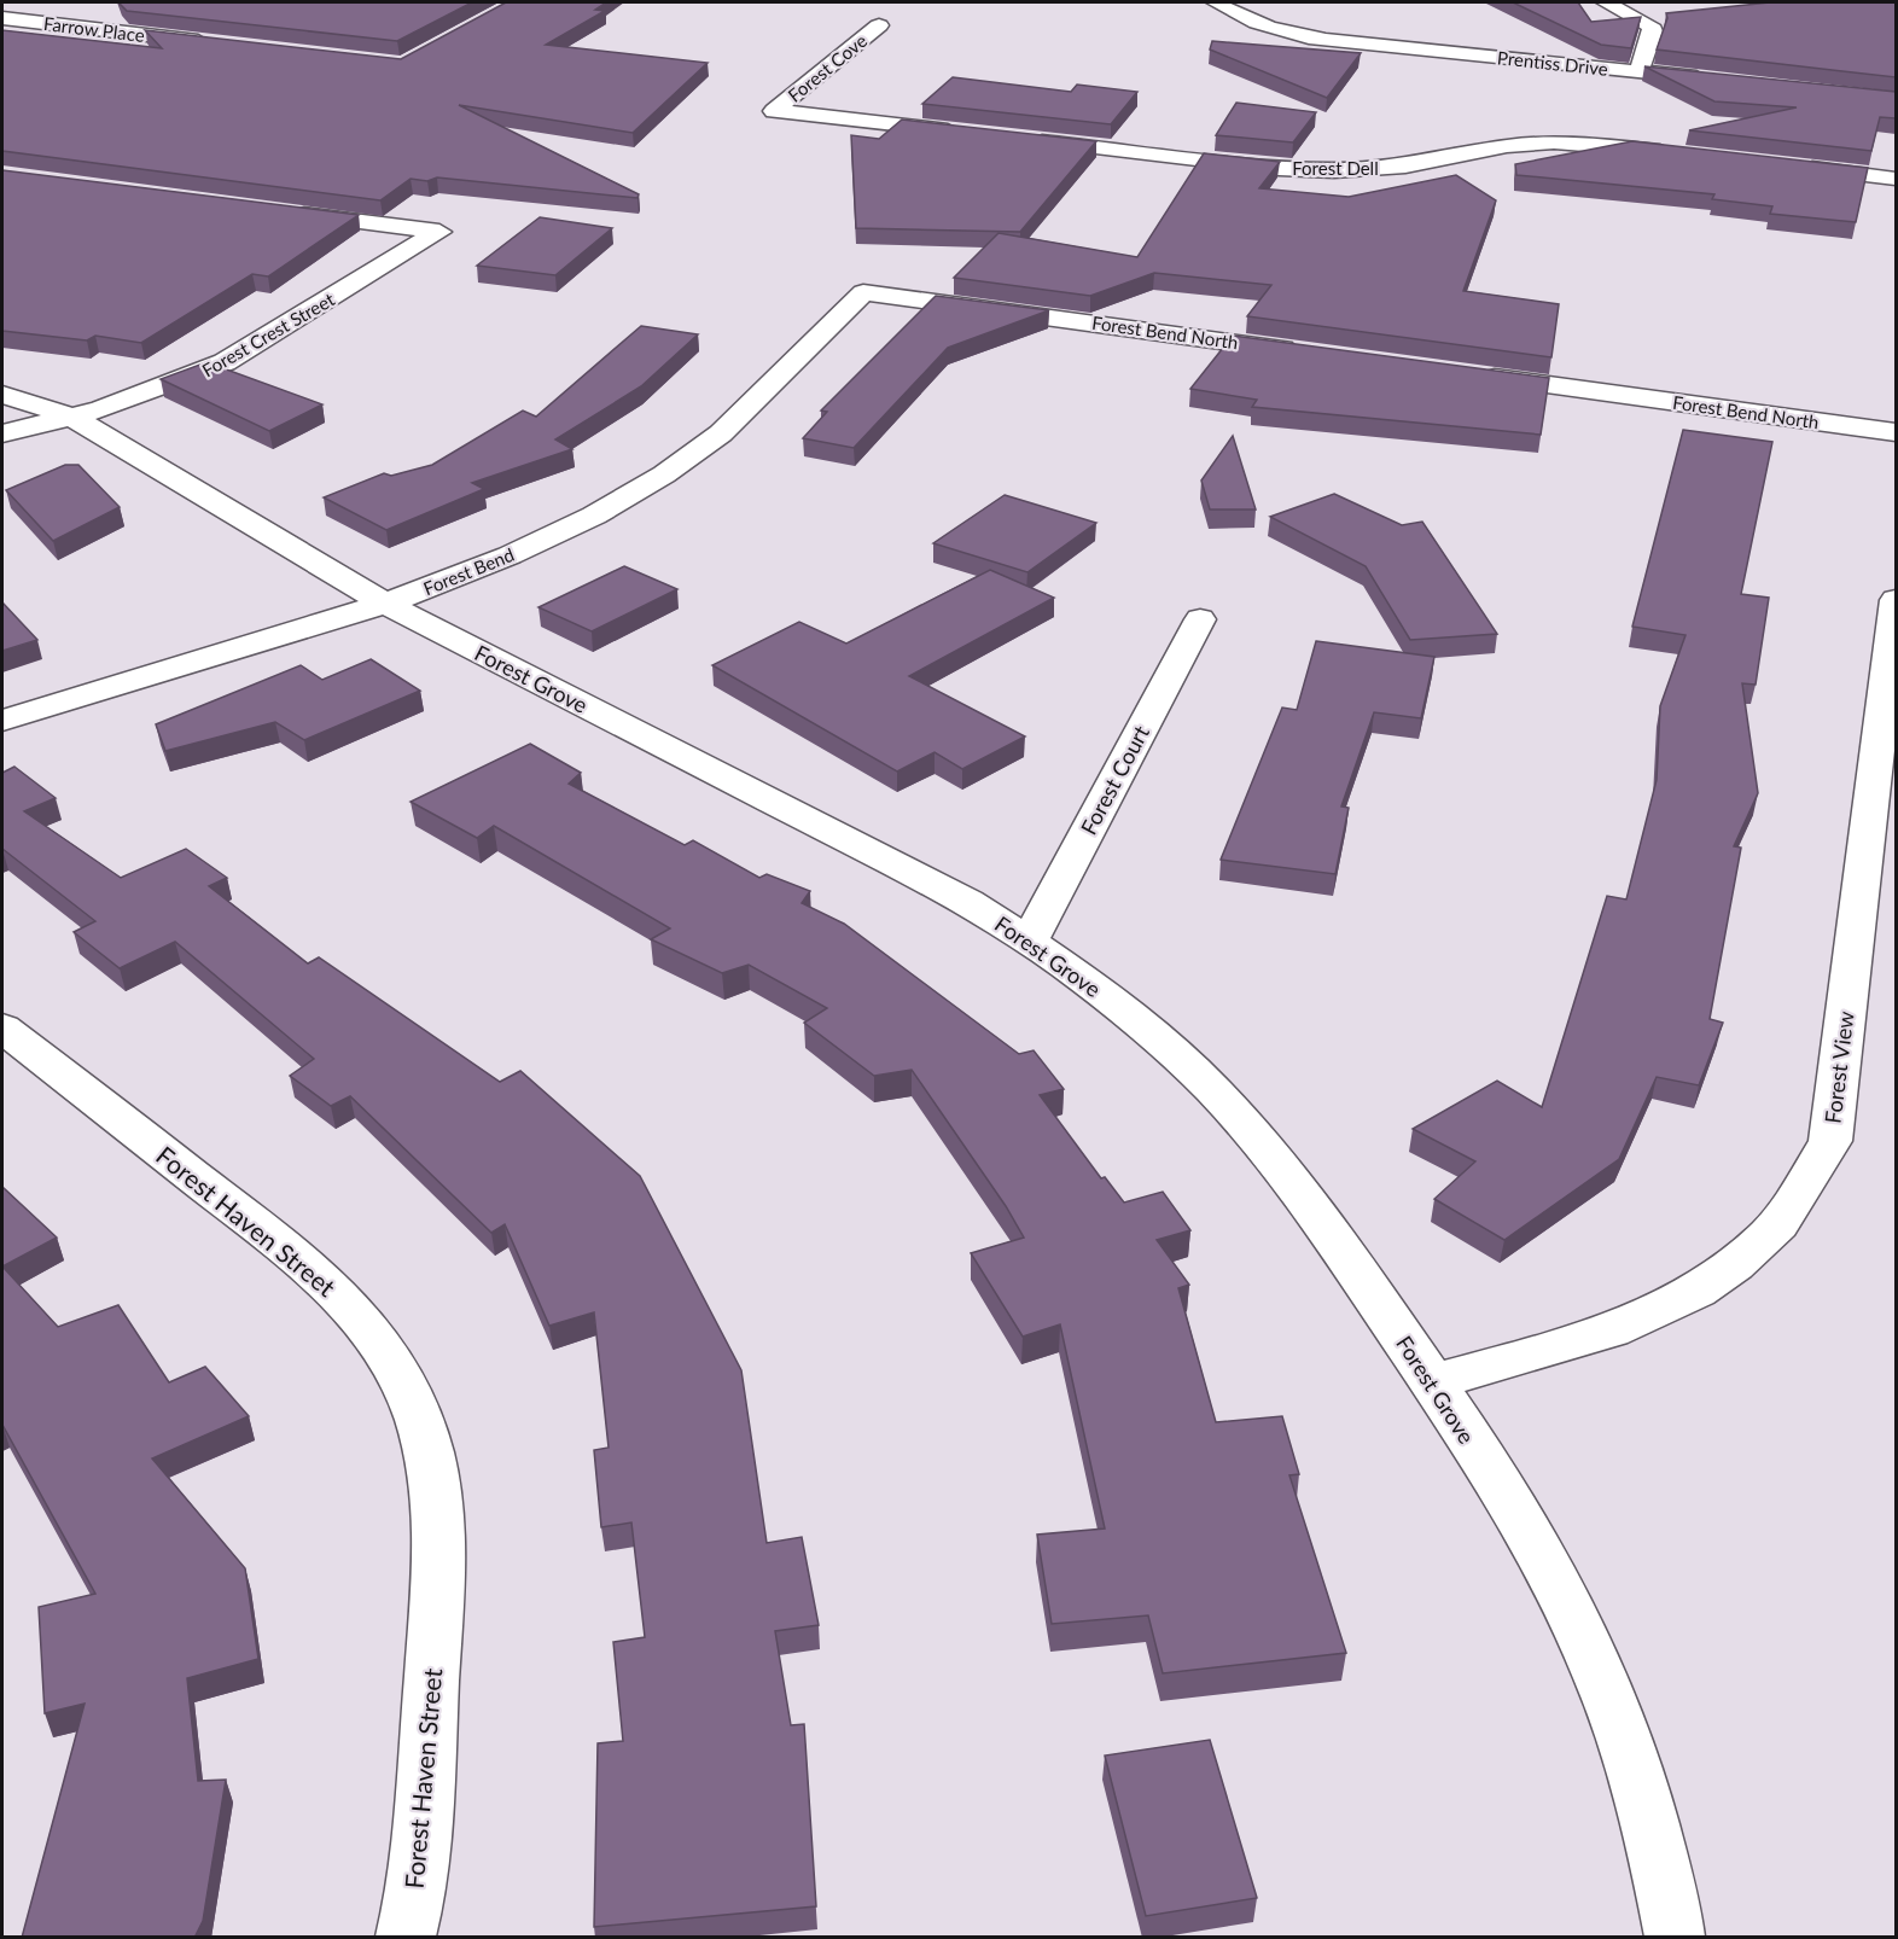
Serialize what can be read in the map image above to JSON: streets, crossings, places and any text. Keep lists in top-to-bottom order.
{
  "streets": {
    "street": [
      "Farrow Place",
      "Prentiss Drive",
      "Forest Cove",
      "Forest Dell",
      "Forest Bend North",
      "Forest Crest Street",
      "Forest Bend",
      "Forest Grove",
      "Forest Court",
      "Forest View",
      "Forest Haven Street"
    ]
  },
  "crossings": [
    ["Forest Bend North", "Forest Bend"],
    ["Forest Crest Street", "Forest Grove"],
    ["Forest Bend", "Forest Grove"],
    ["Forest Grove", "Forest Court"],
    ["Forest Grove", "Forest View"]
  ]
}
